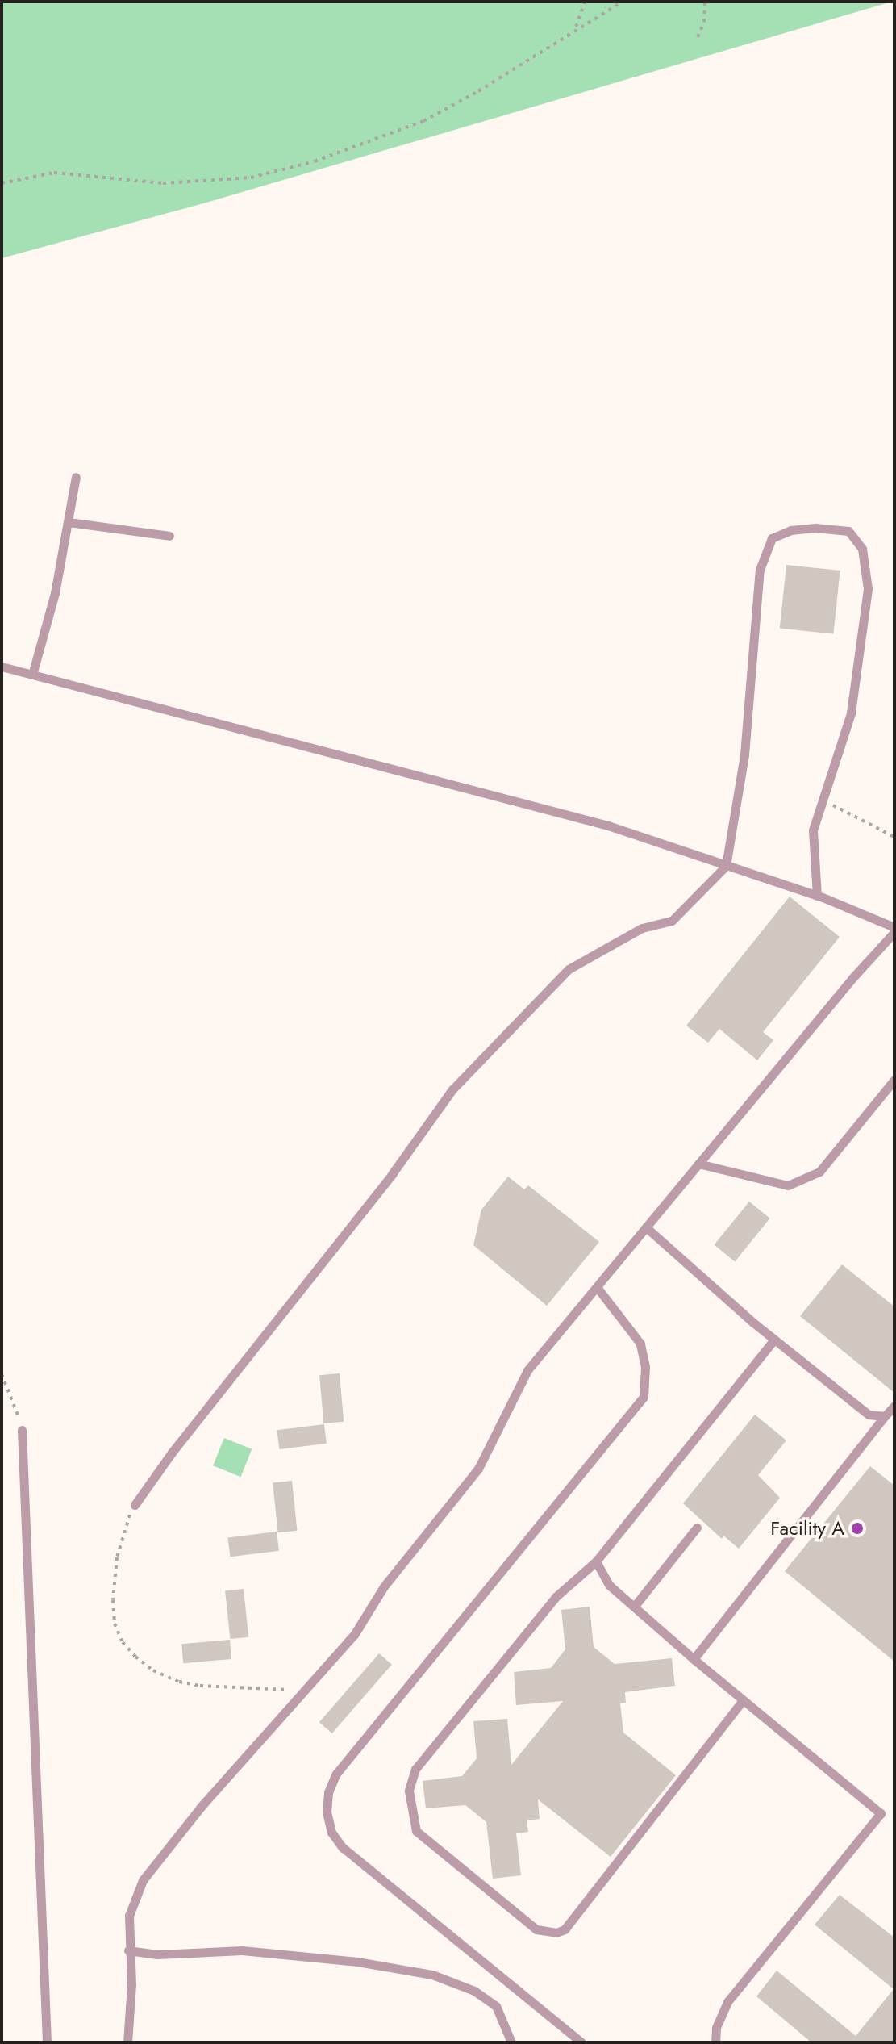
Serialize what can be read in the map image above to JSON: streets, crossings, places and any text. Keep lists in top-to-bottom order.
{
  "places": ["Facility A"]
}
